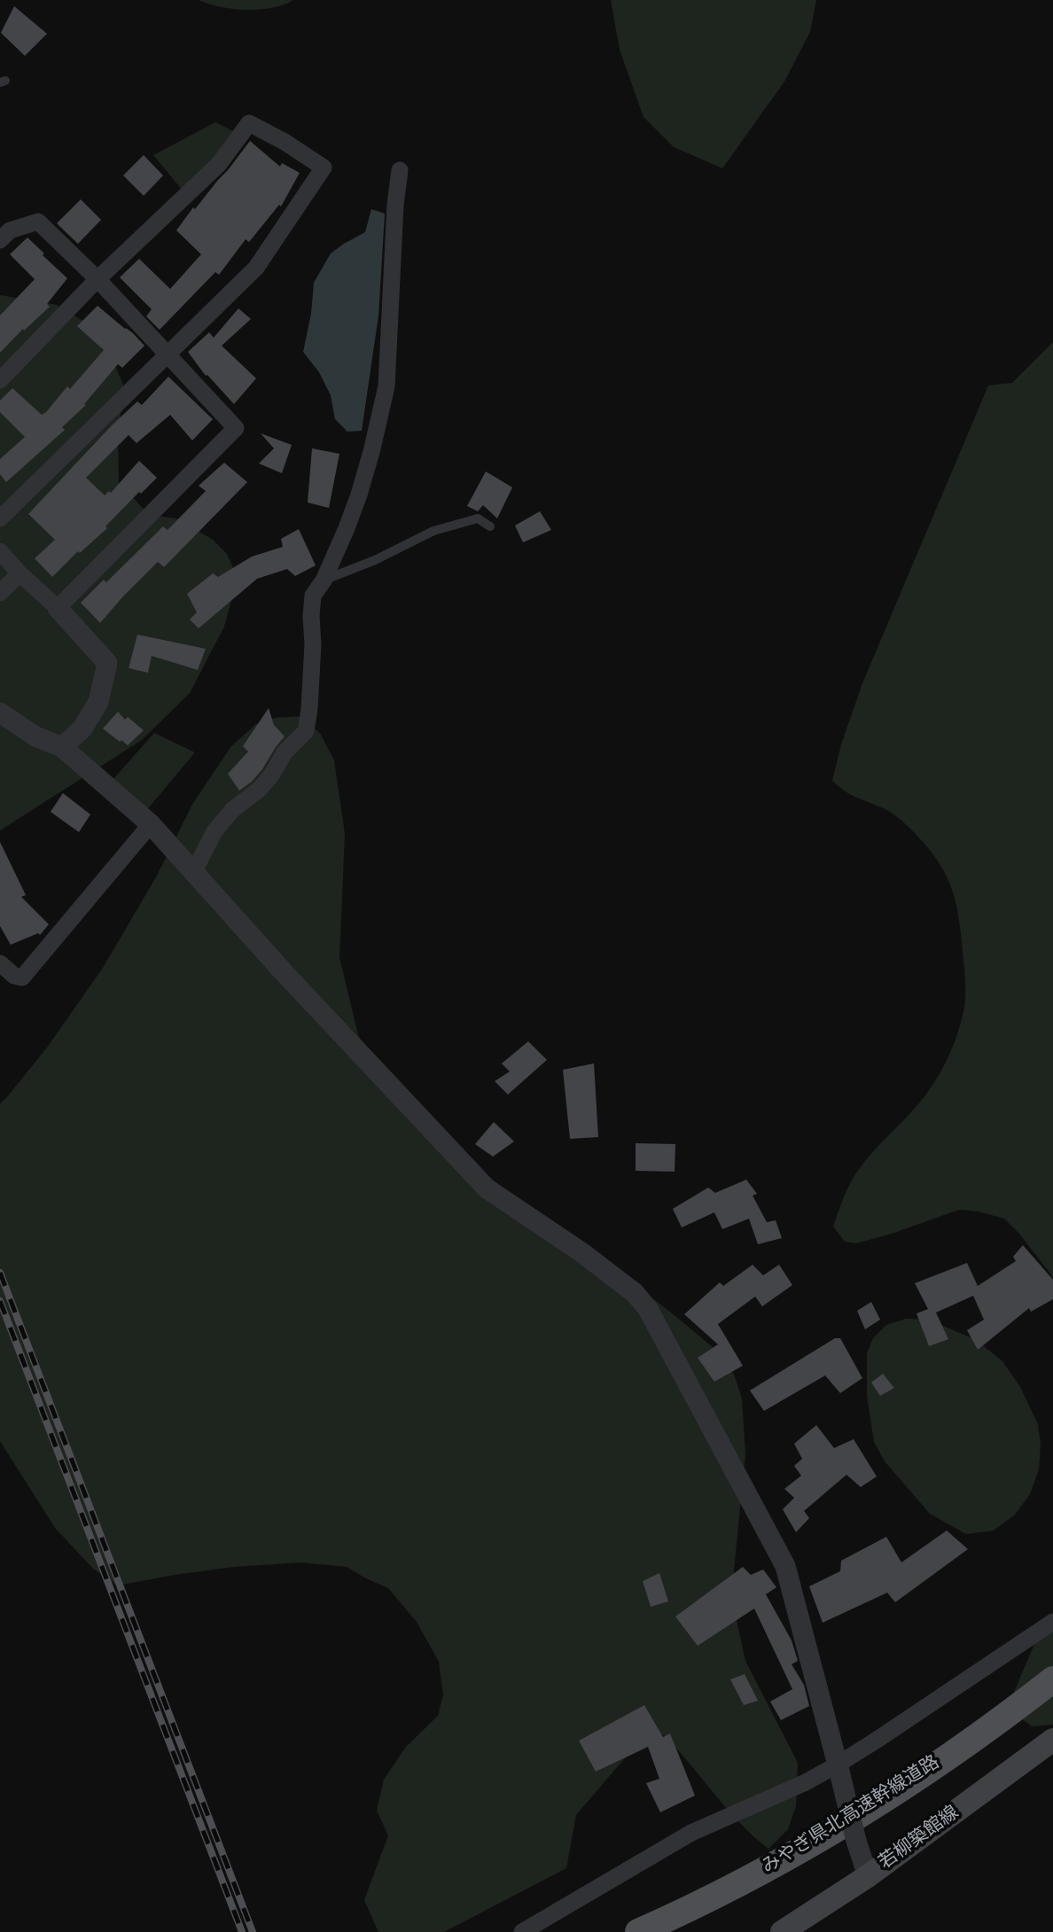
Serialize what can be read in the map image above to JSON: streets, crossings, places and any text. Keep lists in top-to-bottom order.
{
  "streets": {
    "main road": ["みやぎ県北高速幹線道路", "若柳築館線"]
  }
}
